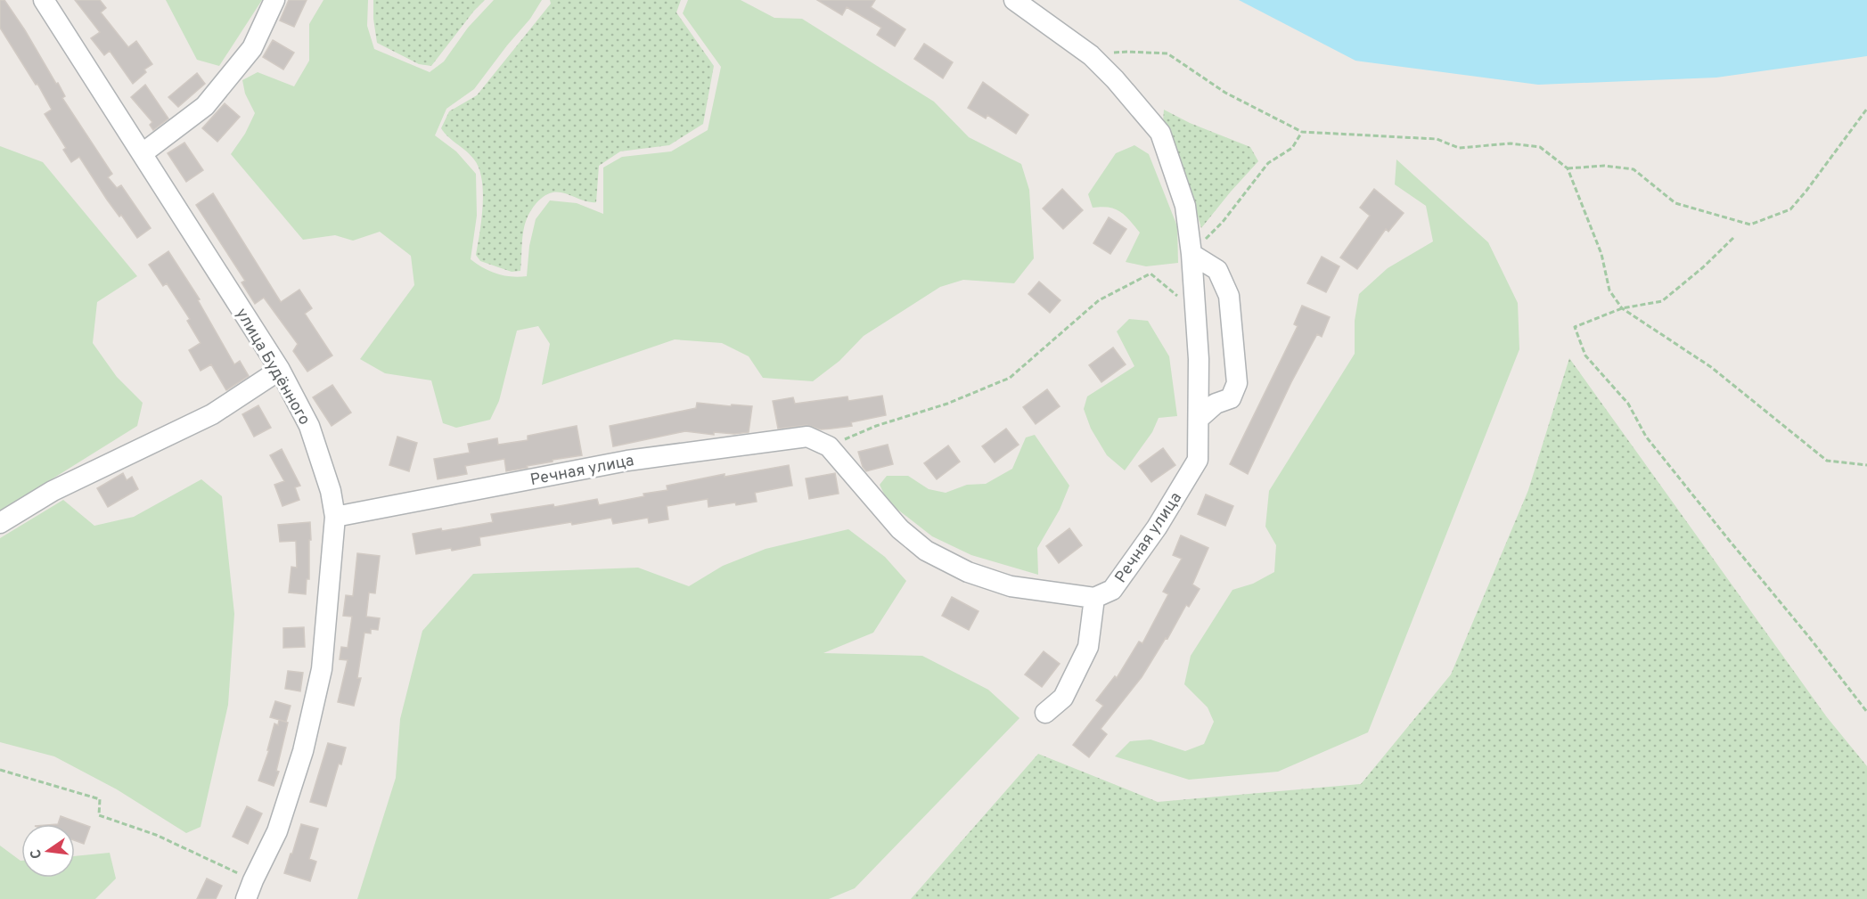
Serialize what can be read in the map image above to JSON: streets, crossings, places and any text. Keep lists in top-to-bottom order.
{
  "streets": {
    "street": ["улица Будённого", "Речная улица"]
  },
  "crossings": [
    ["улица Будённого", "Речная улица"]
  ],
  "north": "left"
}
